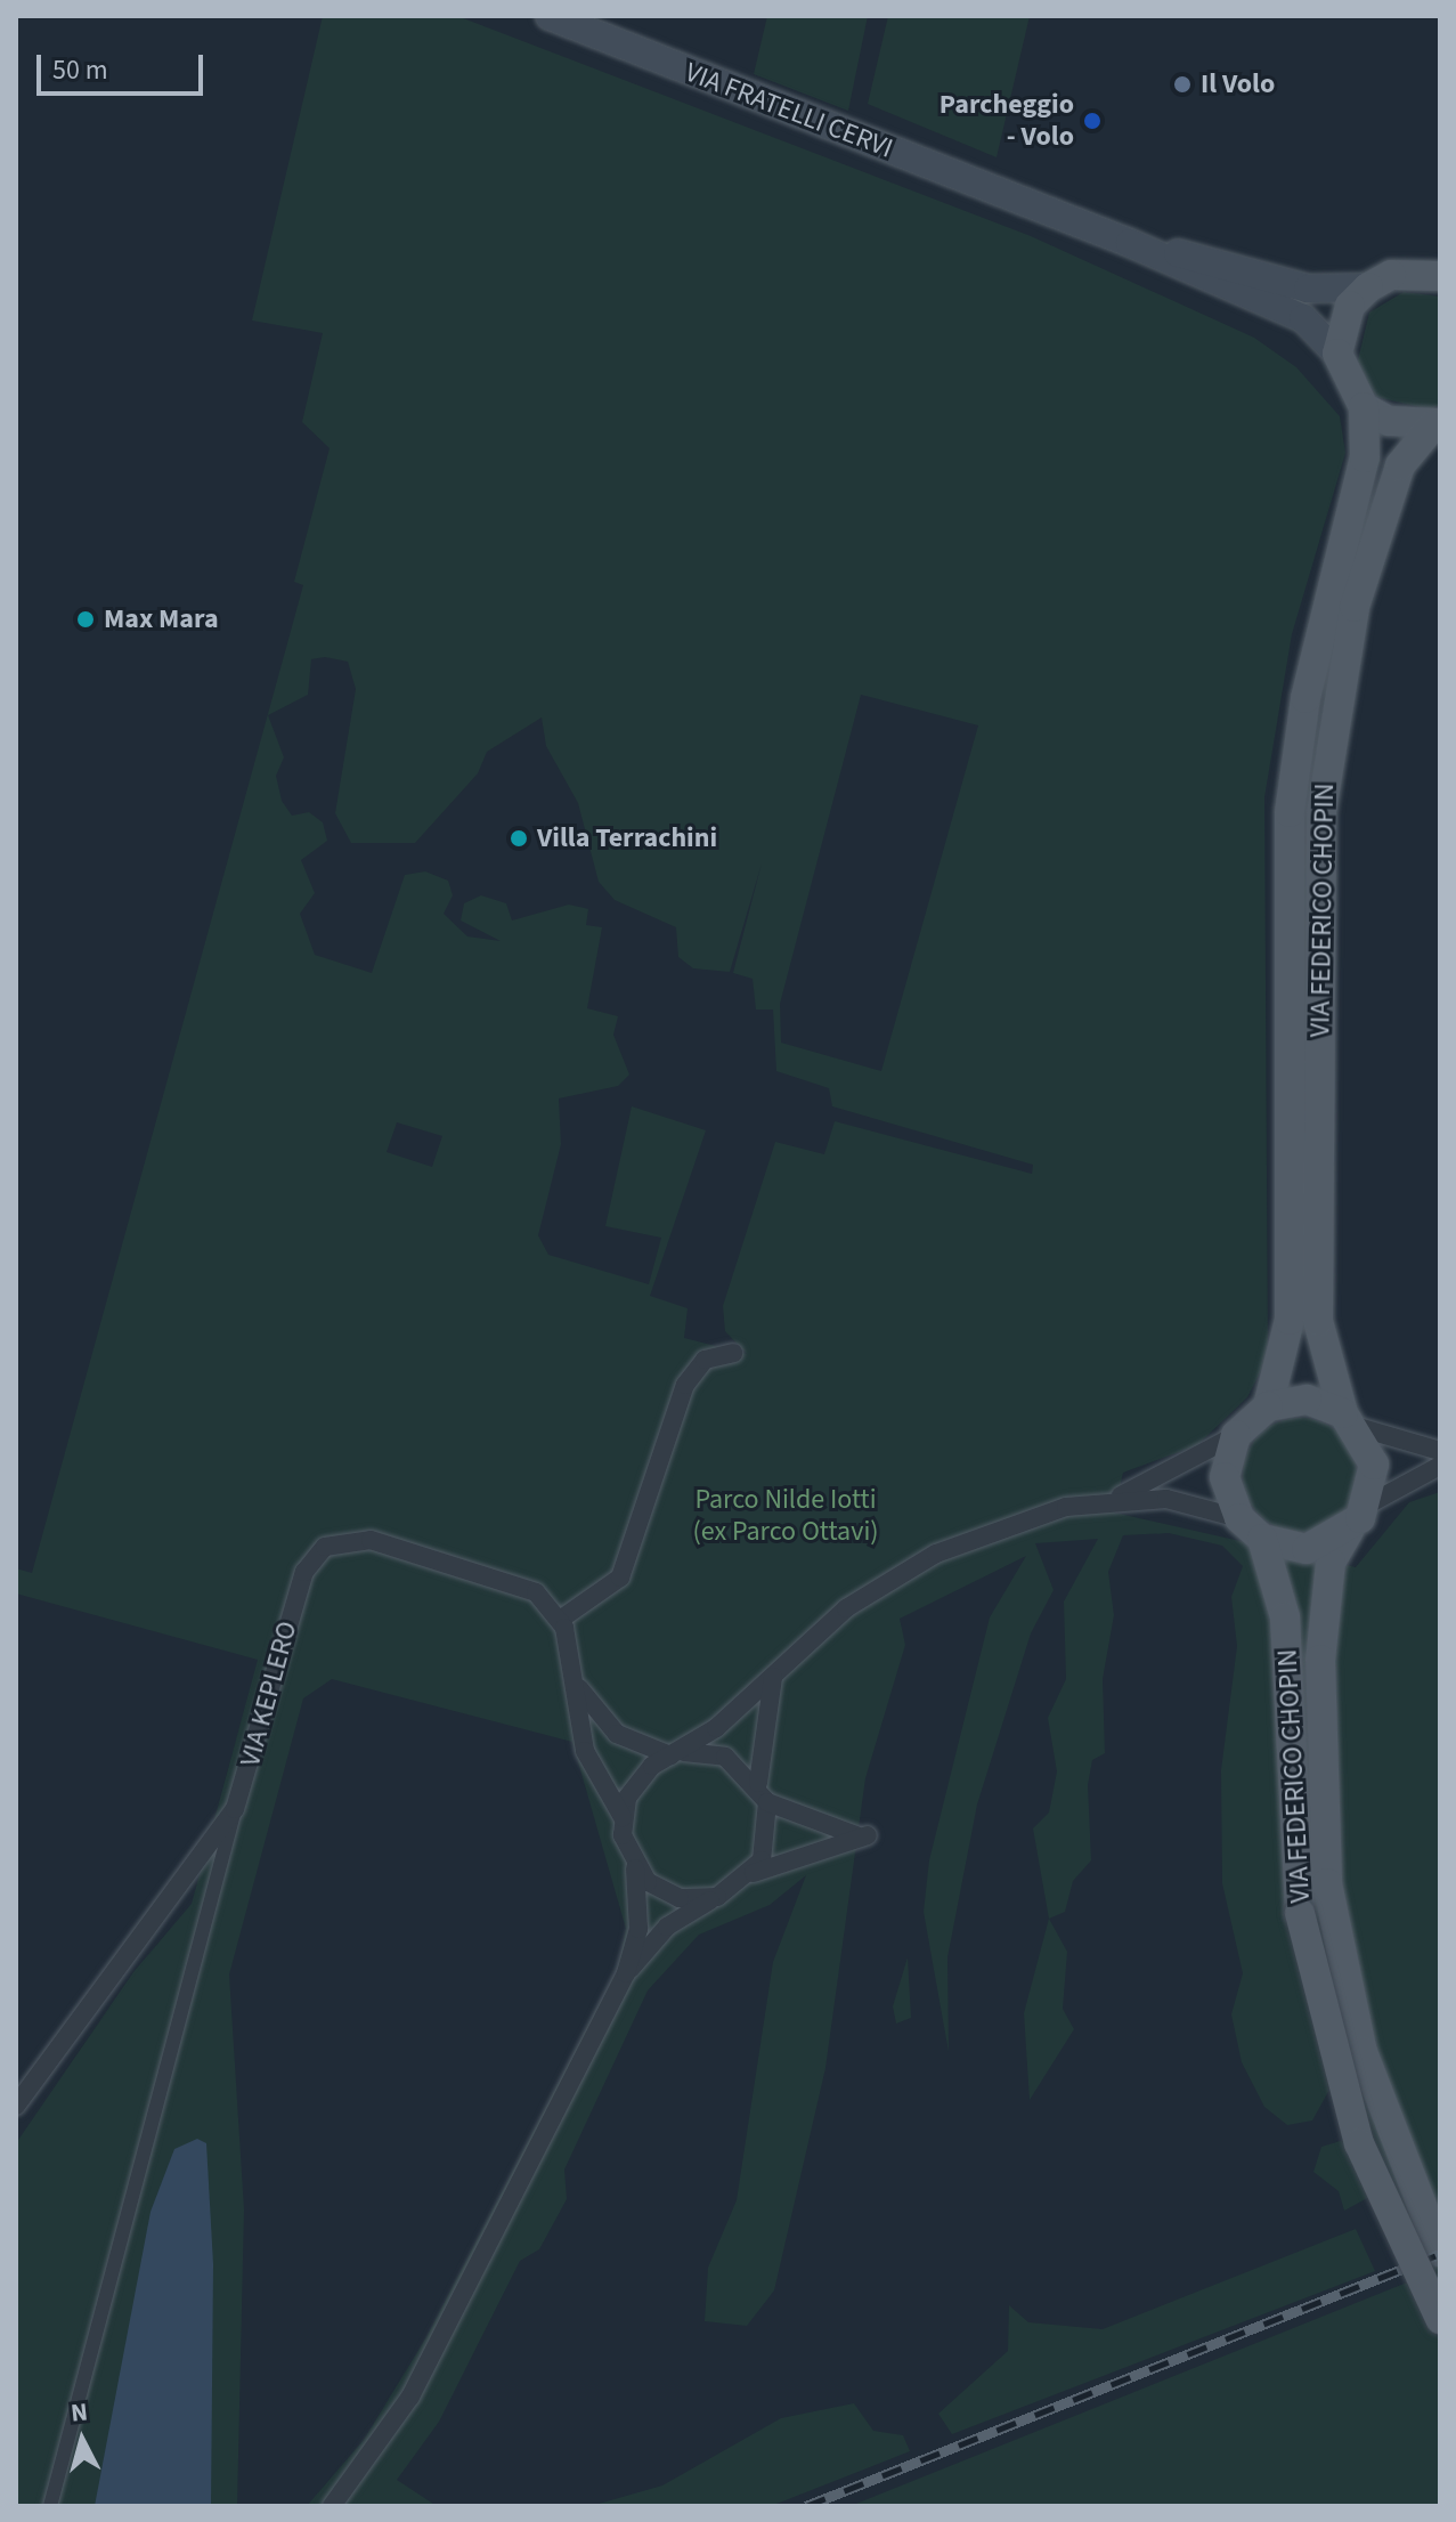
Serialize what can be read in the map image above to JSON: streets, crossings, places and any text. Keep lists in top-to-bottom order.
{
  "streets": {
    "main road": ["VIA FRATELLI CERVI", "VIA FEDERICO CHOPIN"],
    "street": ["VIA KEPLERO"]
  },
  "crossings": [
    ["VIA FRATELLI CERVI", "VIA FEDERICO CHOPIN"]
  ],
  "parks": ["Parco Nilde Iotti (ex Parco Ottavi)"],
  "places": [
    "Il Volo",
    "Parcheggio - Volo",
    "Max Mara",
    "Villa Terrachini"
  ],
  "scale_bar": "50 m",
  "north": "top"
}
